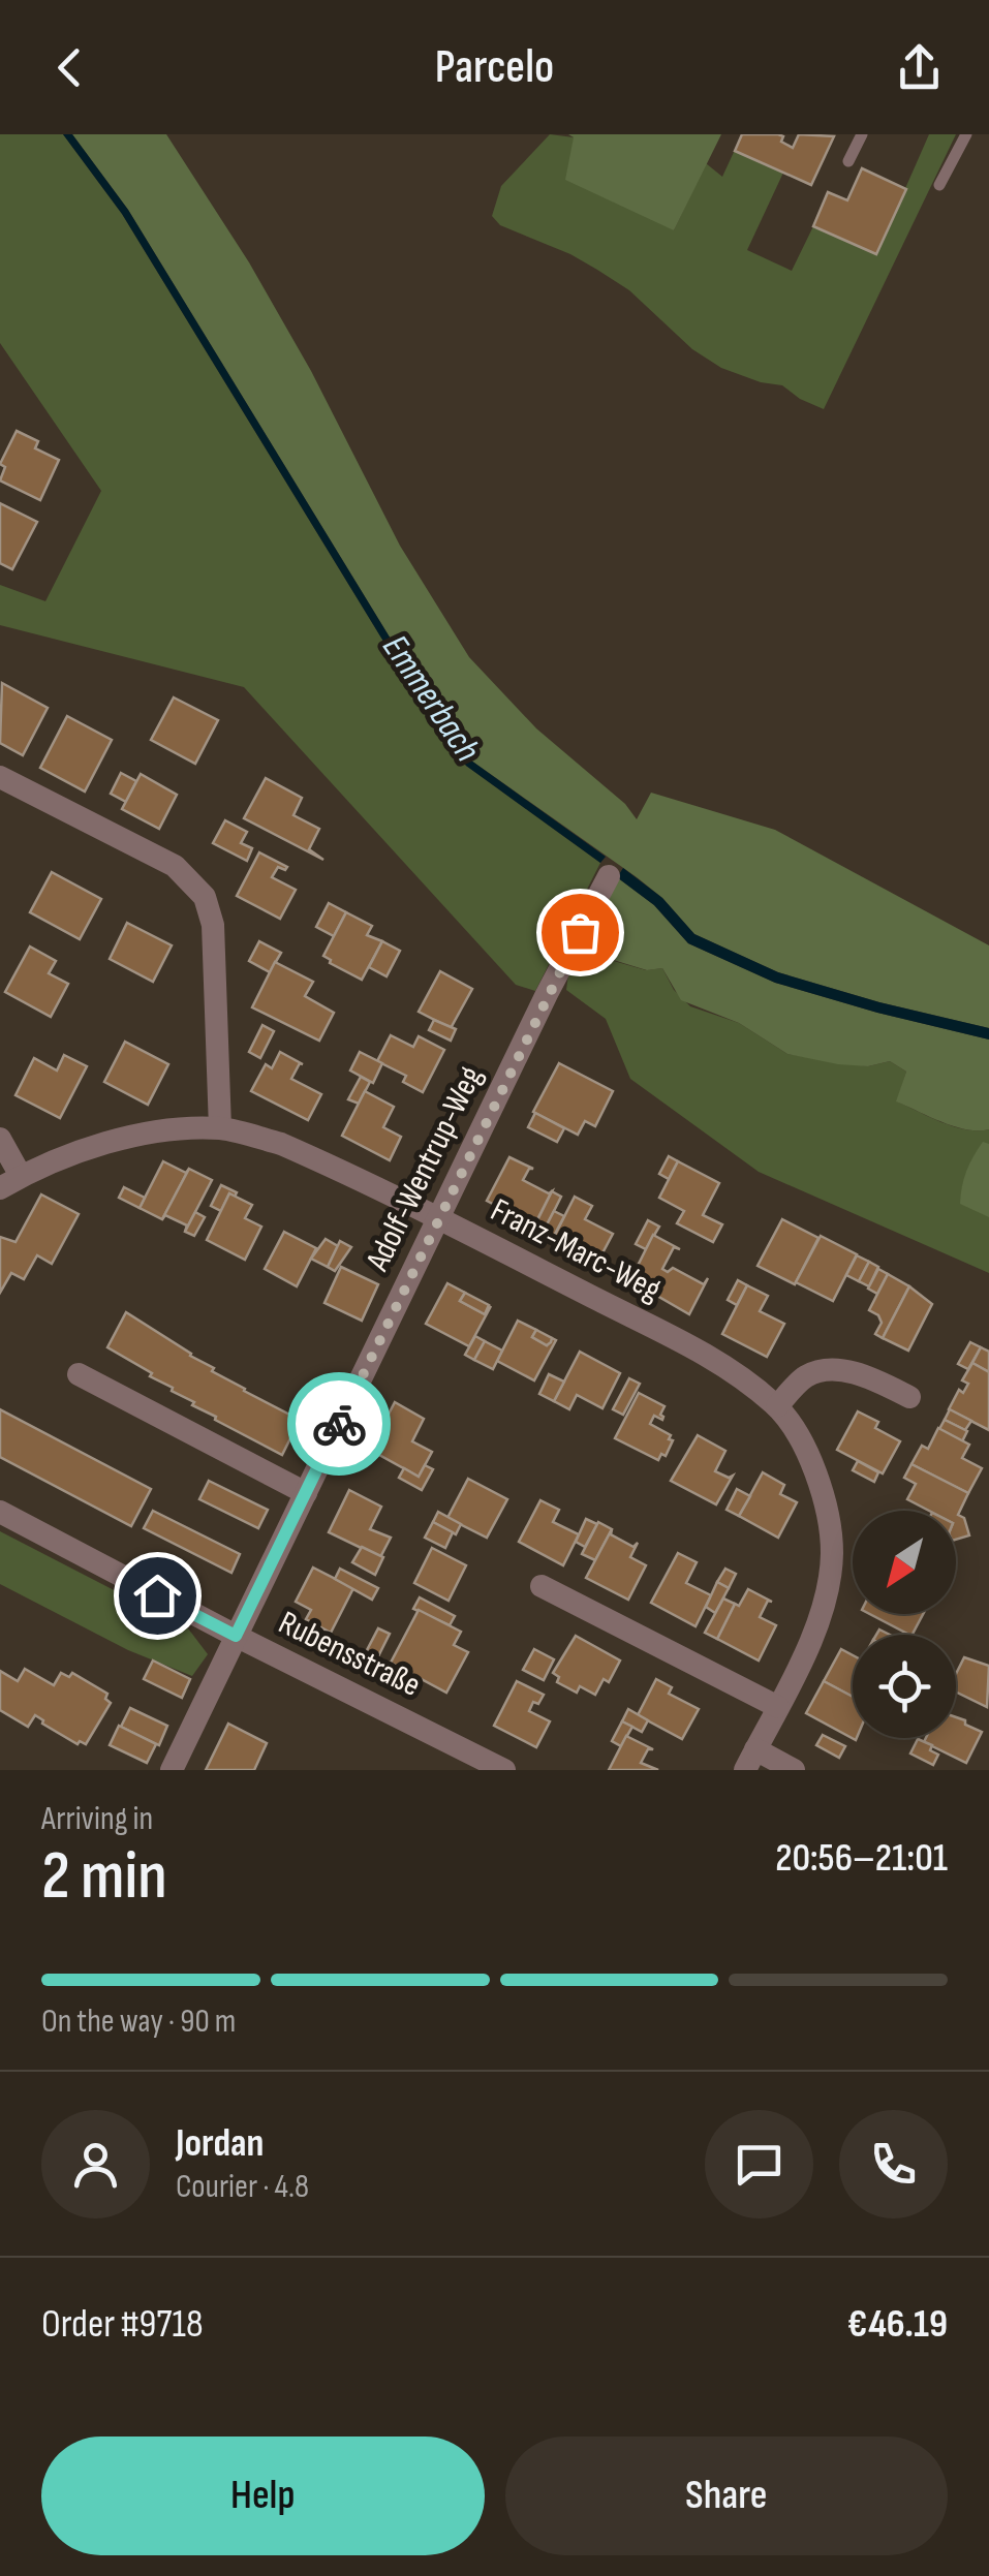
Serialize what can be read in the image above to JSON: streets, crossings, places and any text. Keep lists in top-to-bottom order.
{
  "streets": {
    "street": ["Adolf-Wentrup-Weg", "Franz-Marc-Weg", "Rubensstraße"]
  },
  "crossings": [
    ["Adolf-Wentrup-Weg", "Franz-Marc-Weg"],
    ["Adolf-Wentrup-Weg", "Rubensstraße"]
  ],
  "water": ["Emmerbach"],
  "north": "bottom left",
  "page": {
    "header": "Parcelo",
    "heading": ["2 min", "Arriving in", "20:56–21:01"],
    "panel": [
      "Jordan",
      "Courier · 4.8",
      "Order #9718",
      "€46.19"
    ],
    "bar": "On the way · 90 m",
    "buttons": ["Help", "Share"]
  }
}
